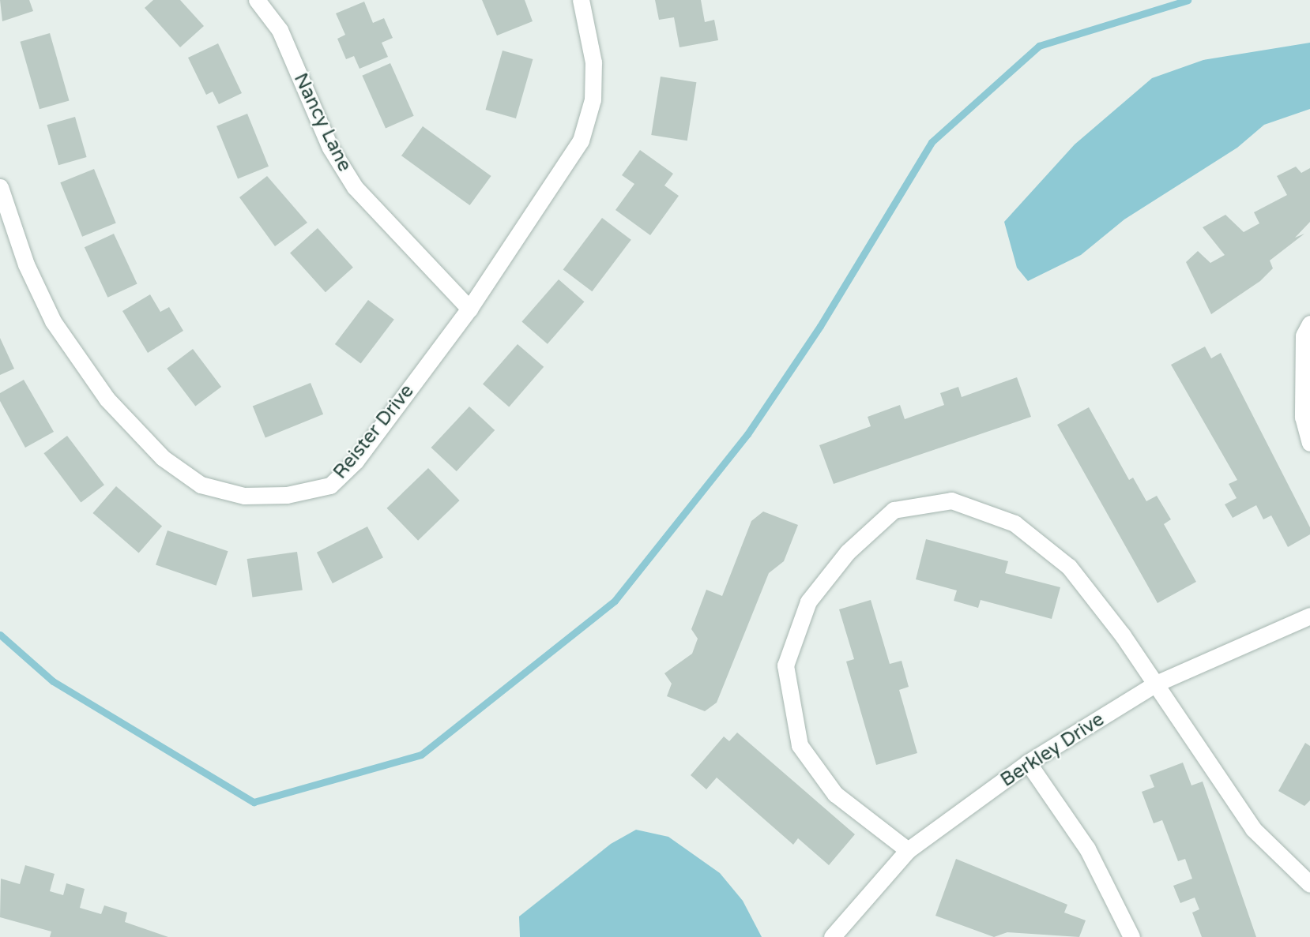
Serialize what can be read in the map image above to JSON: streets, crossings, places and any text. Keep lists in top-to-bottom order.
{
  "streets": {
    "street": ["Nancy Lane", "Reister Drive", "Berkley Drive"]
  },
  "crossings": [
    ["Nancy Lane", "Reister Drive"]
  ]
}
